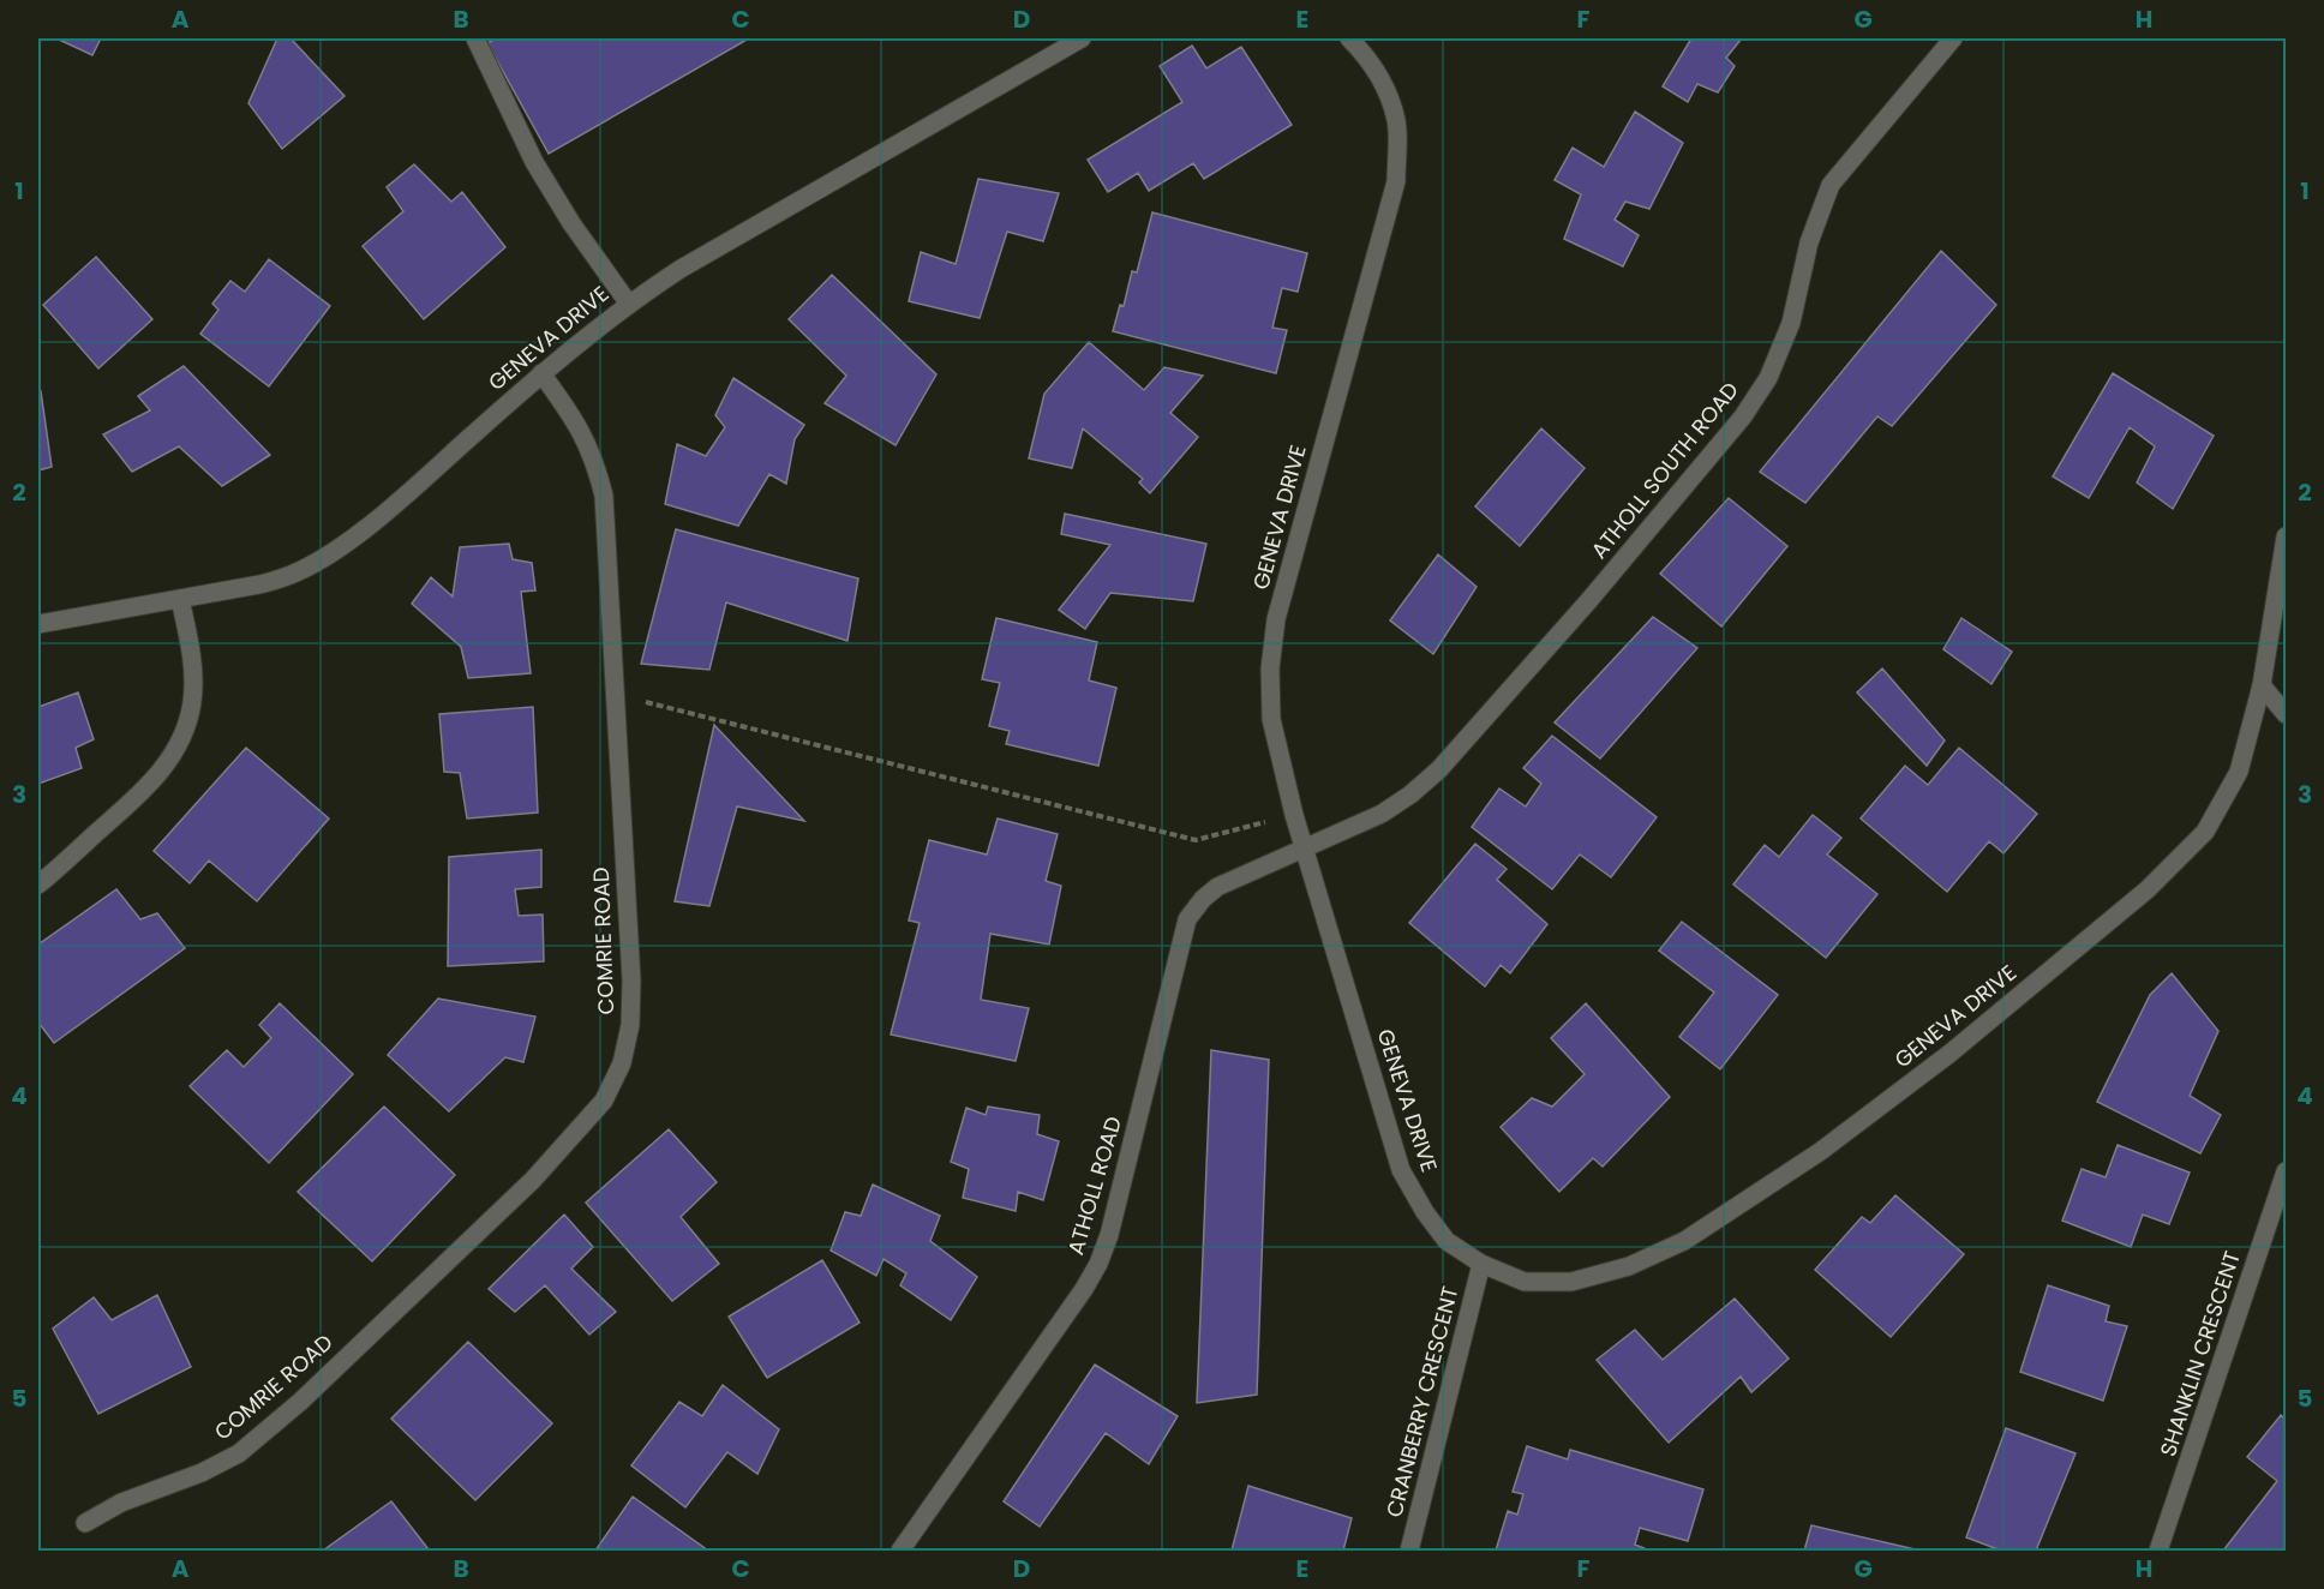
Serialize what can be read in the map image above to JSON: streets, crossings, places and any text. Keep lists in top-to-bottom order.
{
  "streets": {
    "street": [
      "GENEVA DRIVE",
      "ATHOLL SOUTH ROAD",
      "COMRIE ROAD",
      "ATHOLL ROAD",
      "SHANKLIN CRESCENT",
      "CRANBERRY CRESCENT"
    ]
  },
  "crossings": [
    ["GENEVA DRIVE", "ATHOLL SOUTH ROAD"],
    ["GENEVA DRIVE", "COMRIE ROAD"],
    ["GENEVA DRIVE", "ATHOLL ROAD"],
    ["GENEVA DRIVE", "CRANBERRY CRESCENT"],
    ["ATHOLL SOUTH ROAD", "ATHOLL ROAD"]
  ],
  "grid": {
    "columns": [
      "A",
      "B",
      "C",
      "D",
      "E",
      "F",
      "G",
      "H"
    ],
    "rows": [
      "1",
      "2",
      "3",
      "4",
      "5"
    ]
  }
}
